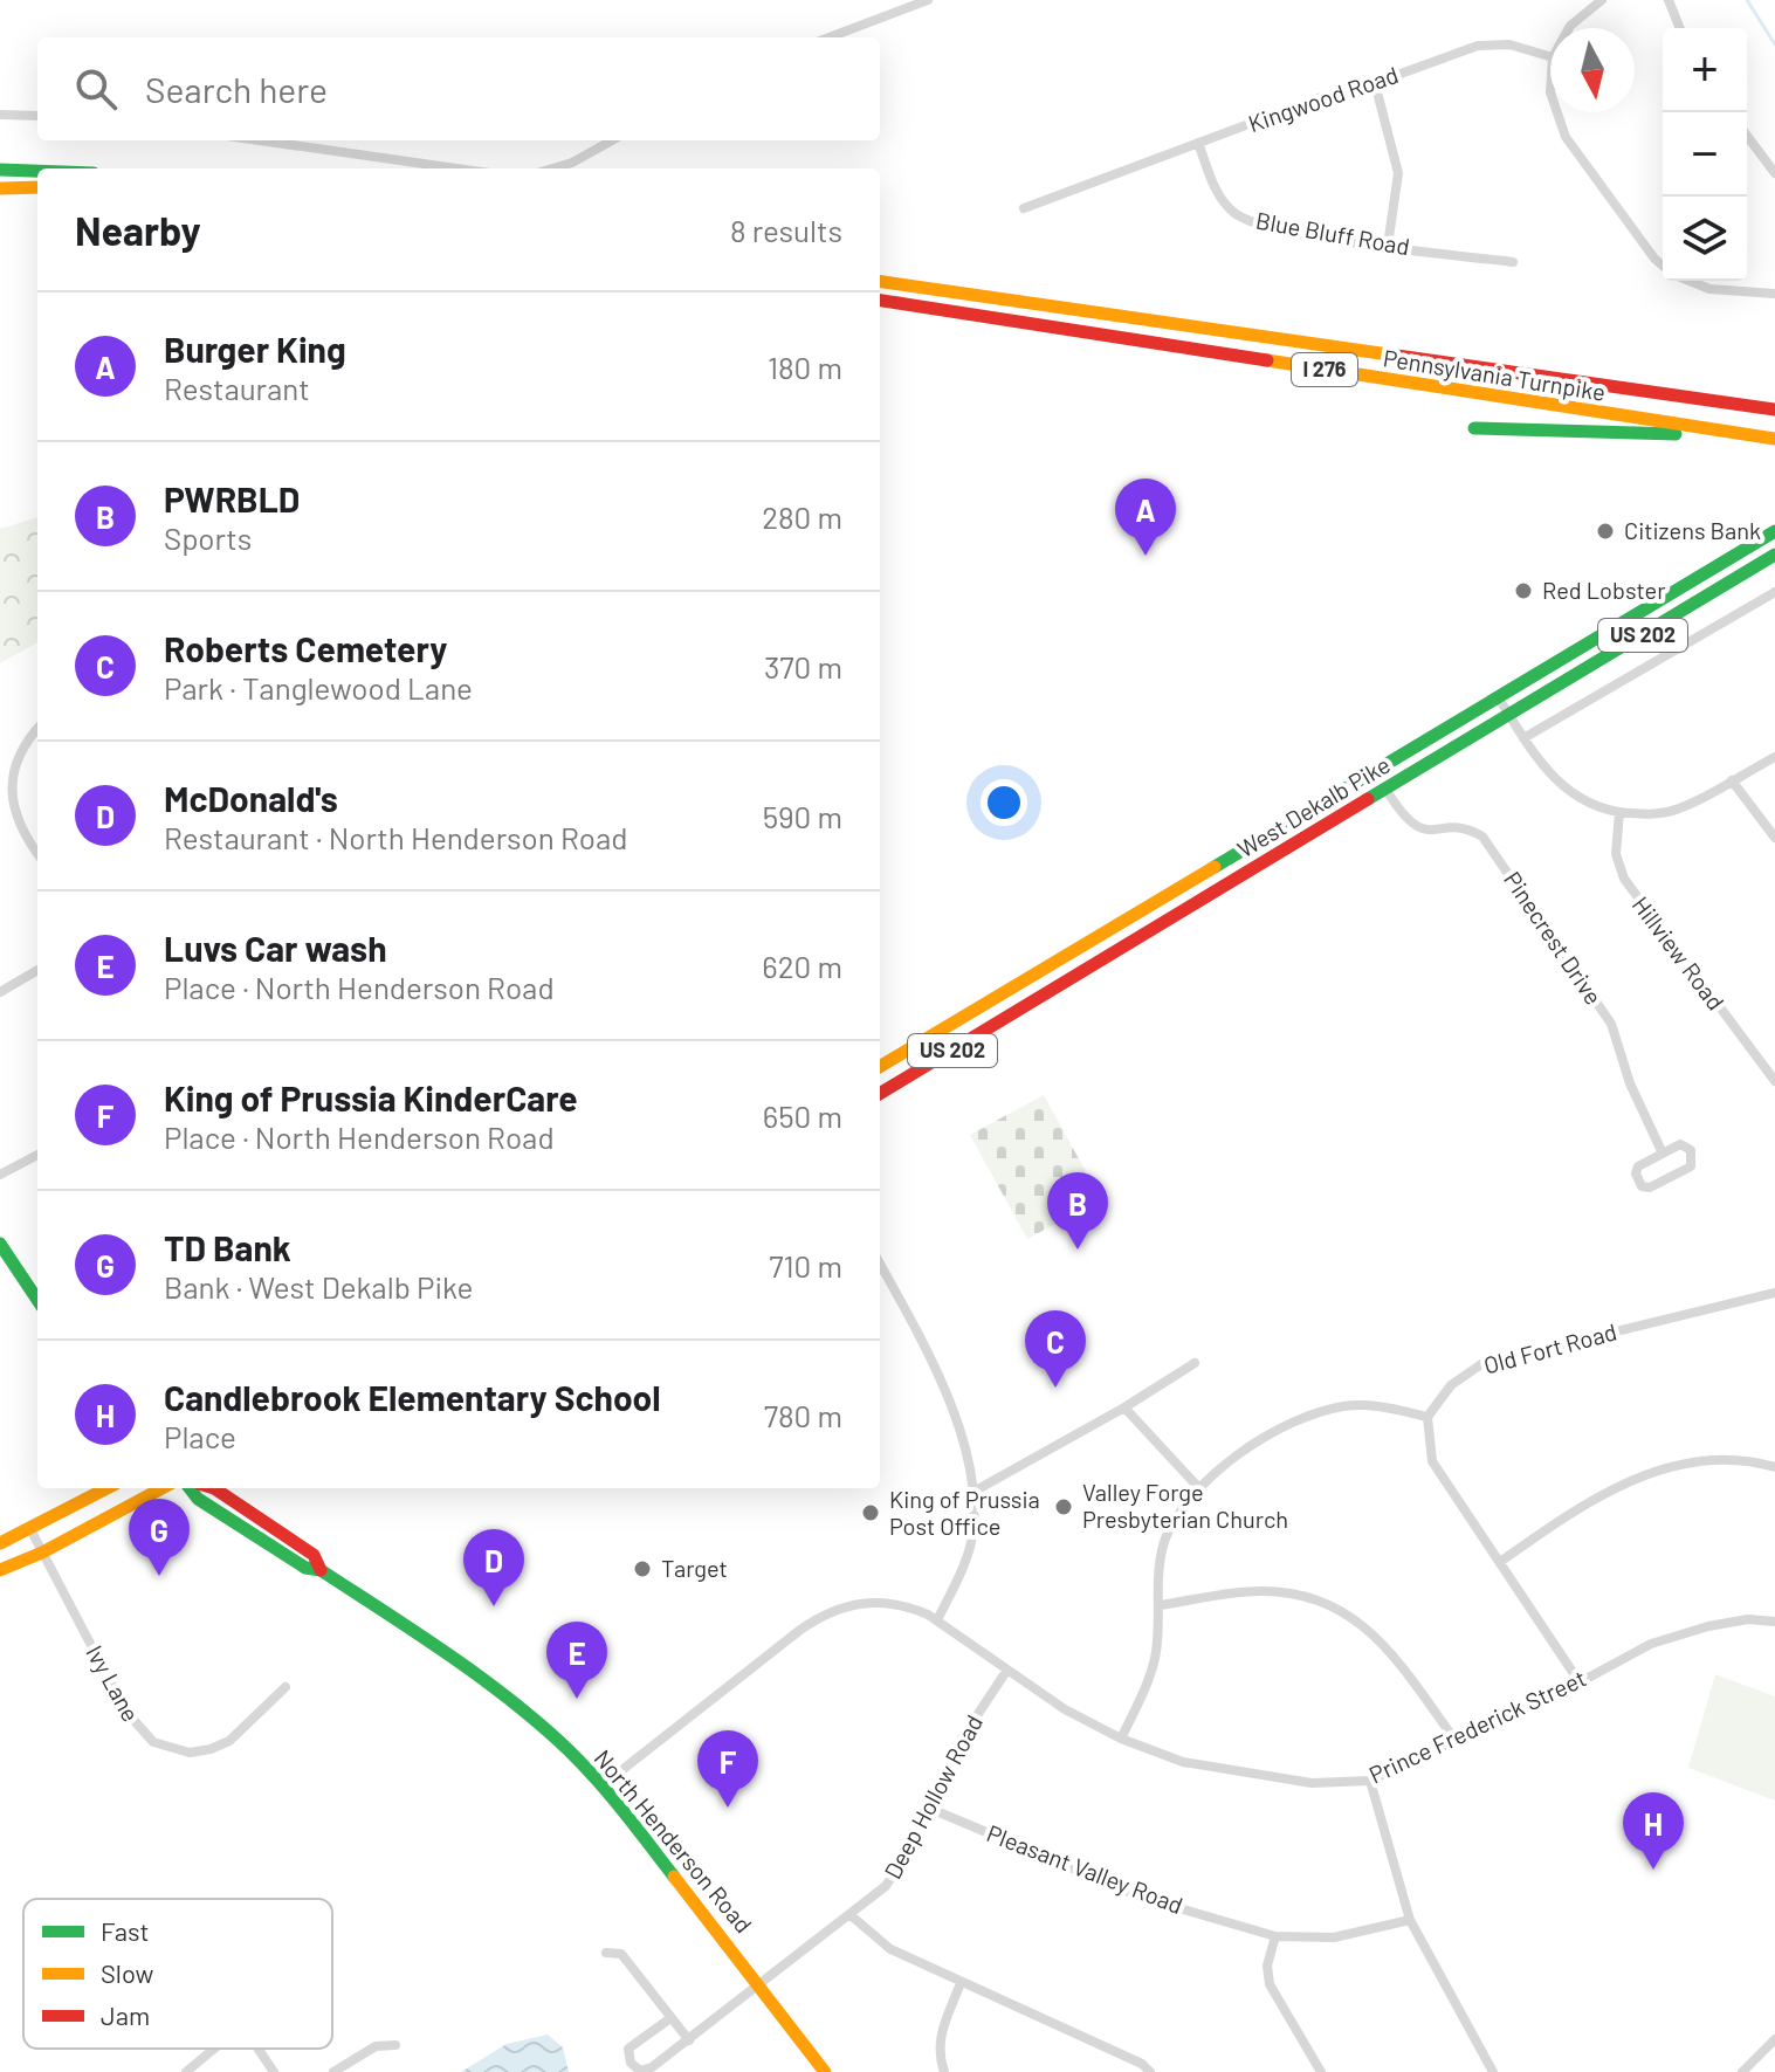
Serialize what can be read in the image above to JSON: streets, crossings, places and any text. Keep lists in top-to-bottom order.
{
  "streets": {
    "main road": [
      "I 276",
      "Pennsylvania Turnpike",
      "US 202",
      "West Dekalb Pike",
      "North Henderson Road"
    ],
    "street": [
      "Kingwood Road",
      "Blue Bluff Road",
      "Pinecrest Drive",
      "Hillview Road",
      "Old Fort Road",
      "Ivy Lane",
      "Prince Frederick Street",
      "Deep Hollow Road",
      "Pleasant Valley Road"
    ]
  },
  "crossings": [
    ["Kingwood Road", "Blue Bluff Road"],
    ["West Dekalb Pike", "Pinecrest Drive"],
    ["Prince Frederick Street", "Deep Hollow Road"],
    ["Prince Frederick Street", "North Henderson Road"],
    ["Deep Hollow Road", "North Henderson Road"],
    ["Deep Hollow Road", "Pleasant Valley Road"]
  ],
  "places": [
    "Citizens Bank",
    "Red Lobster",
    "Valley Forge Presbyterian Church",
    "King of Prussia Post Office",
    "Target"
  ],
  "legend": ["Fast", "Slow", "Jam"],
  "north": "bottom",
  "page": {
    "map_buttons": ["+", "−"],
    "search": "Search here",
    "heading": ["Nearby", "8 results"],
    "list": [
      {
        "mark": "A",
        "name": "Burger King",
        "note": "Restaurant",
        "value": "180 m"
      },
      {
        "mark": "B",
        "name": "PWRBLD",
        "note": "Sports",
        "value": "280 m"
      },
      {
        "mark": "C",
        "name": "Roberts Cemetery",
        "note": "Park · Tanglewood Lane",
        "value": "370 m"
      },
      {
        "mark": "D",
        "name": "McDonald's",
        "note": "Restaurant · North Henderson Road",
        "value": "590 m"
      },
      {
        "mark": "E",
        "name": "Luvs Car wash",
        "note": "Place · North Henderson Road",
        "value": "620 m"
      },
      {
        "mark": "F",
        "name": "King of Prussia KinderCare",
        "note": "Place · North Henderson Road",
        "value": "650 m"
      },
      {
        "mark": "G",
        "name": "TD Bank",
        "note": "Bank · West Dekalb Pike",
        "value": "710 m"
      },
      {
        "mark": "H",
        "name": "Candlebrook Elementary School",
        "note": "Place",
        "value": "780 m"
      }
    ],
    "pins": [
      "A",
      "B",
      "C",
      "G",
      "D",
      "E",
      "F",
      "H"
    ]
  }
}
